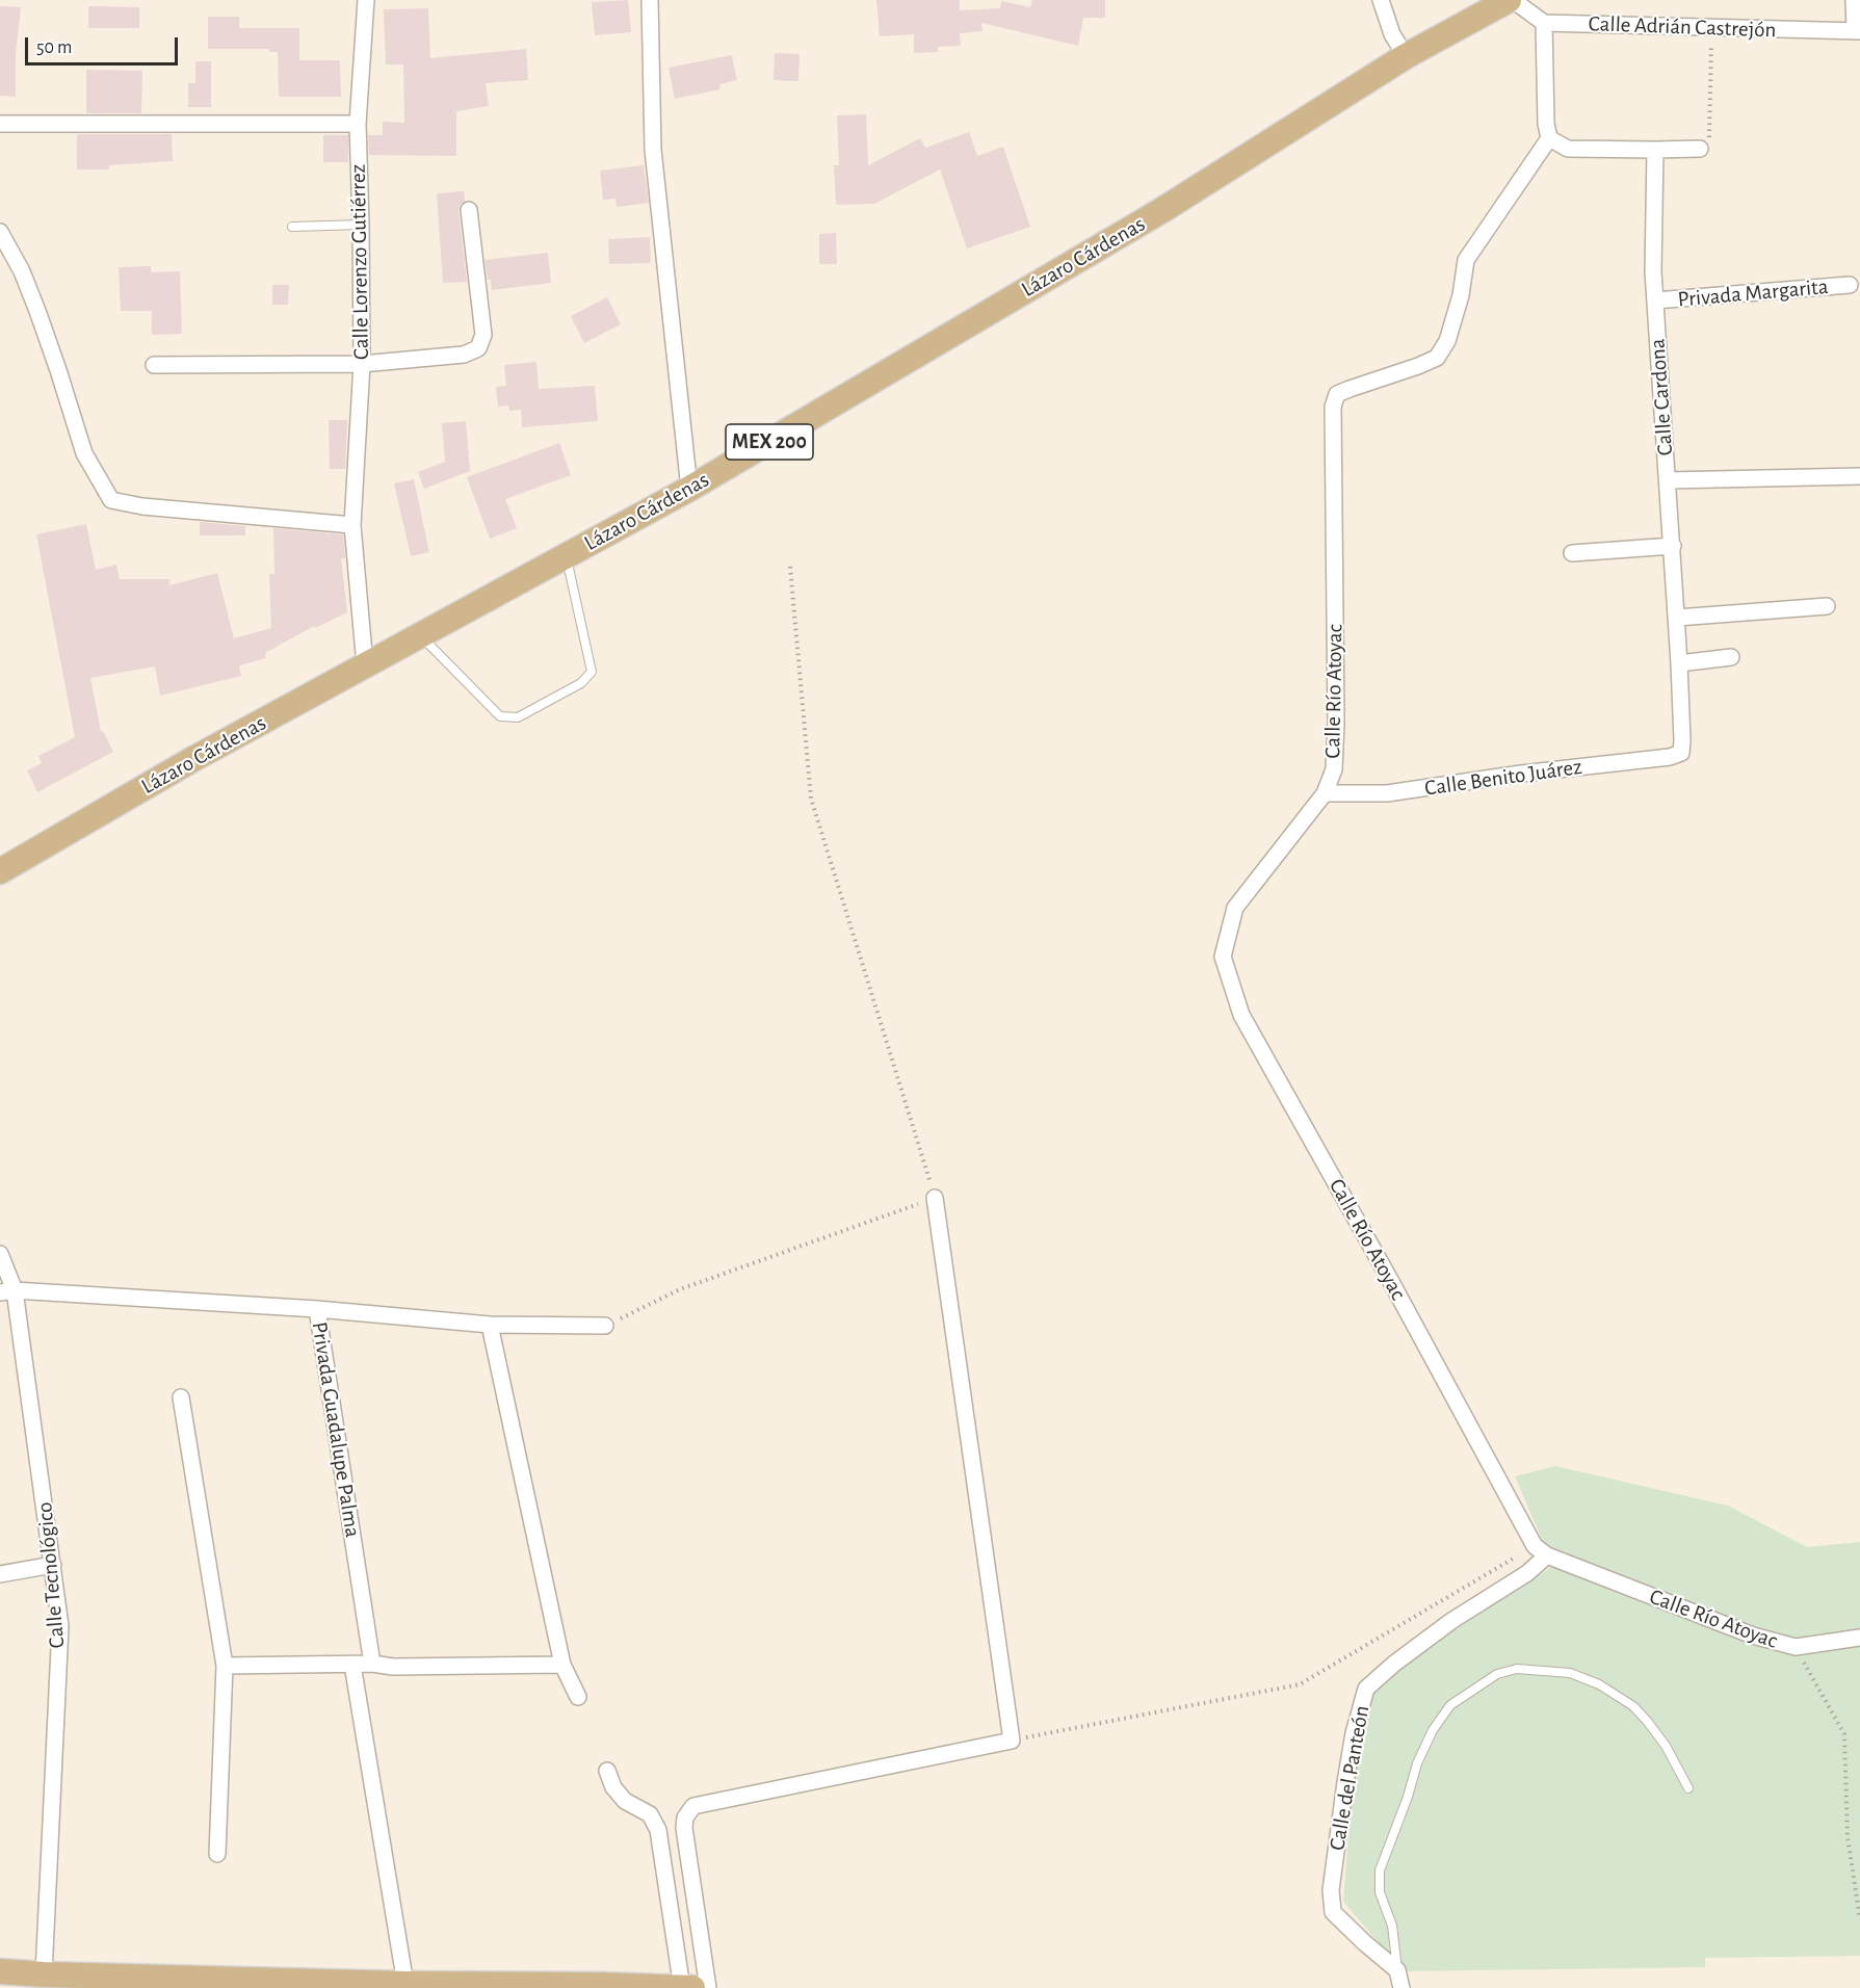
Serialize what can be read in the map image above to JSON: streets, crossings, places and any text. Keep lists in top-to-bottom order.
{
  "streets": {
    "main road": ["Lázaro Cárdenas", "MEX 200"],
    "street": [
      "Calle Adrián Castrejón",
      "Calle Lorenzo Gutiérrez",
      "Privada Margarita",
      "Calle Cardona",
      "Calle Río Atoyac",
      "Calle Benito Juárez",
      "Privada Guadalupe Palma",
      "Calle Tecnológico",
      "Calle del Panteón"
    ]
  },
  "crossings": [
    ["Lázaro Cárdenas", "Calle Lorenzo Gutiérrez"],
    ["Lázaro Cárdenas", "MEX 200"],
    ["Privada Margarita", "Calle Cardona"],
    ["Calle Cardona", "Calle Benito Juárez"],
    ["Calle Río Atoyac", "Calle Benito Juárez"],
    ["Calle Río Atoyac", "Calle del Panteón"],
    ["Privada Guadalupe Palma", "Calle Tecnológico"]
  ],
  "scale_bar": "50 m"
}
